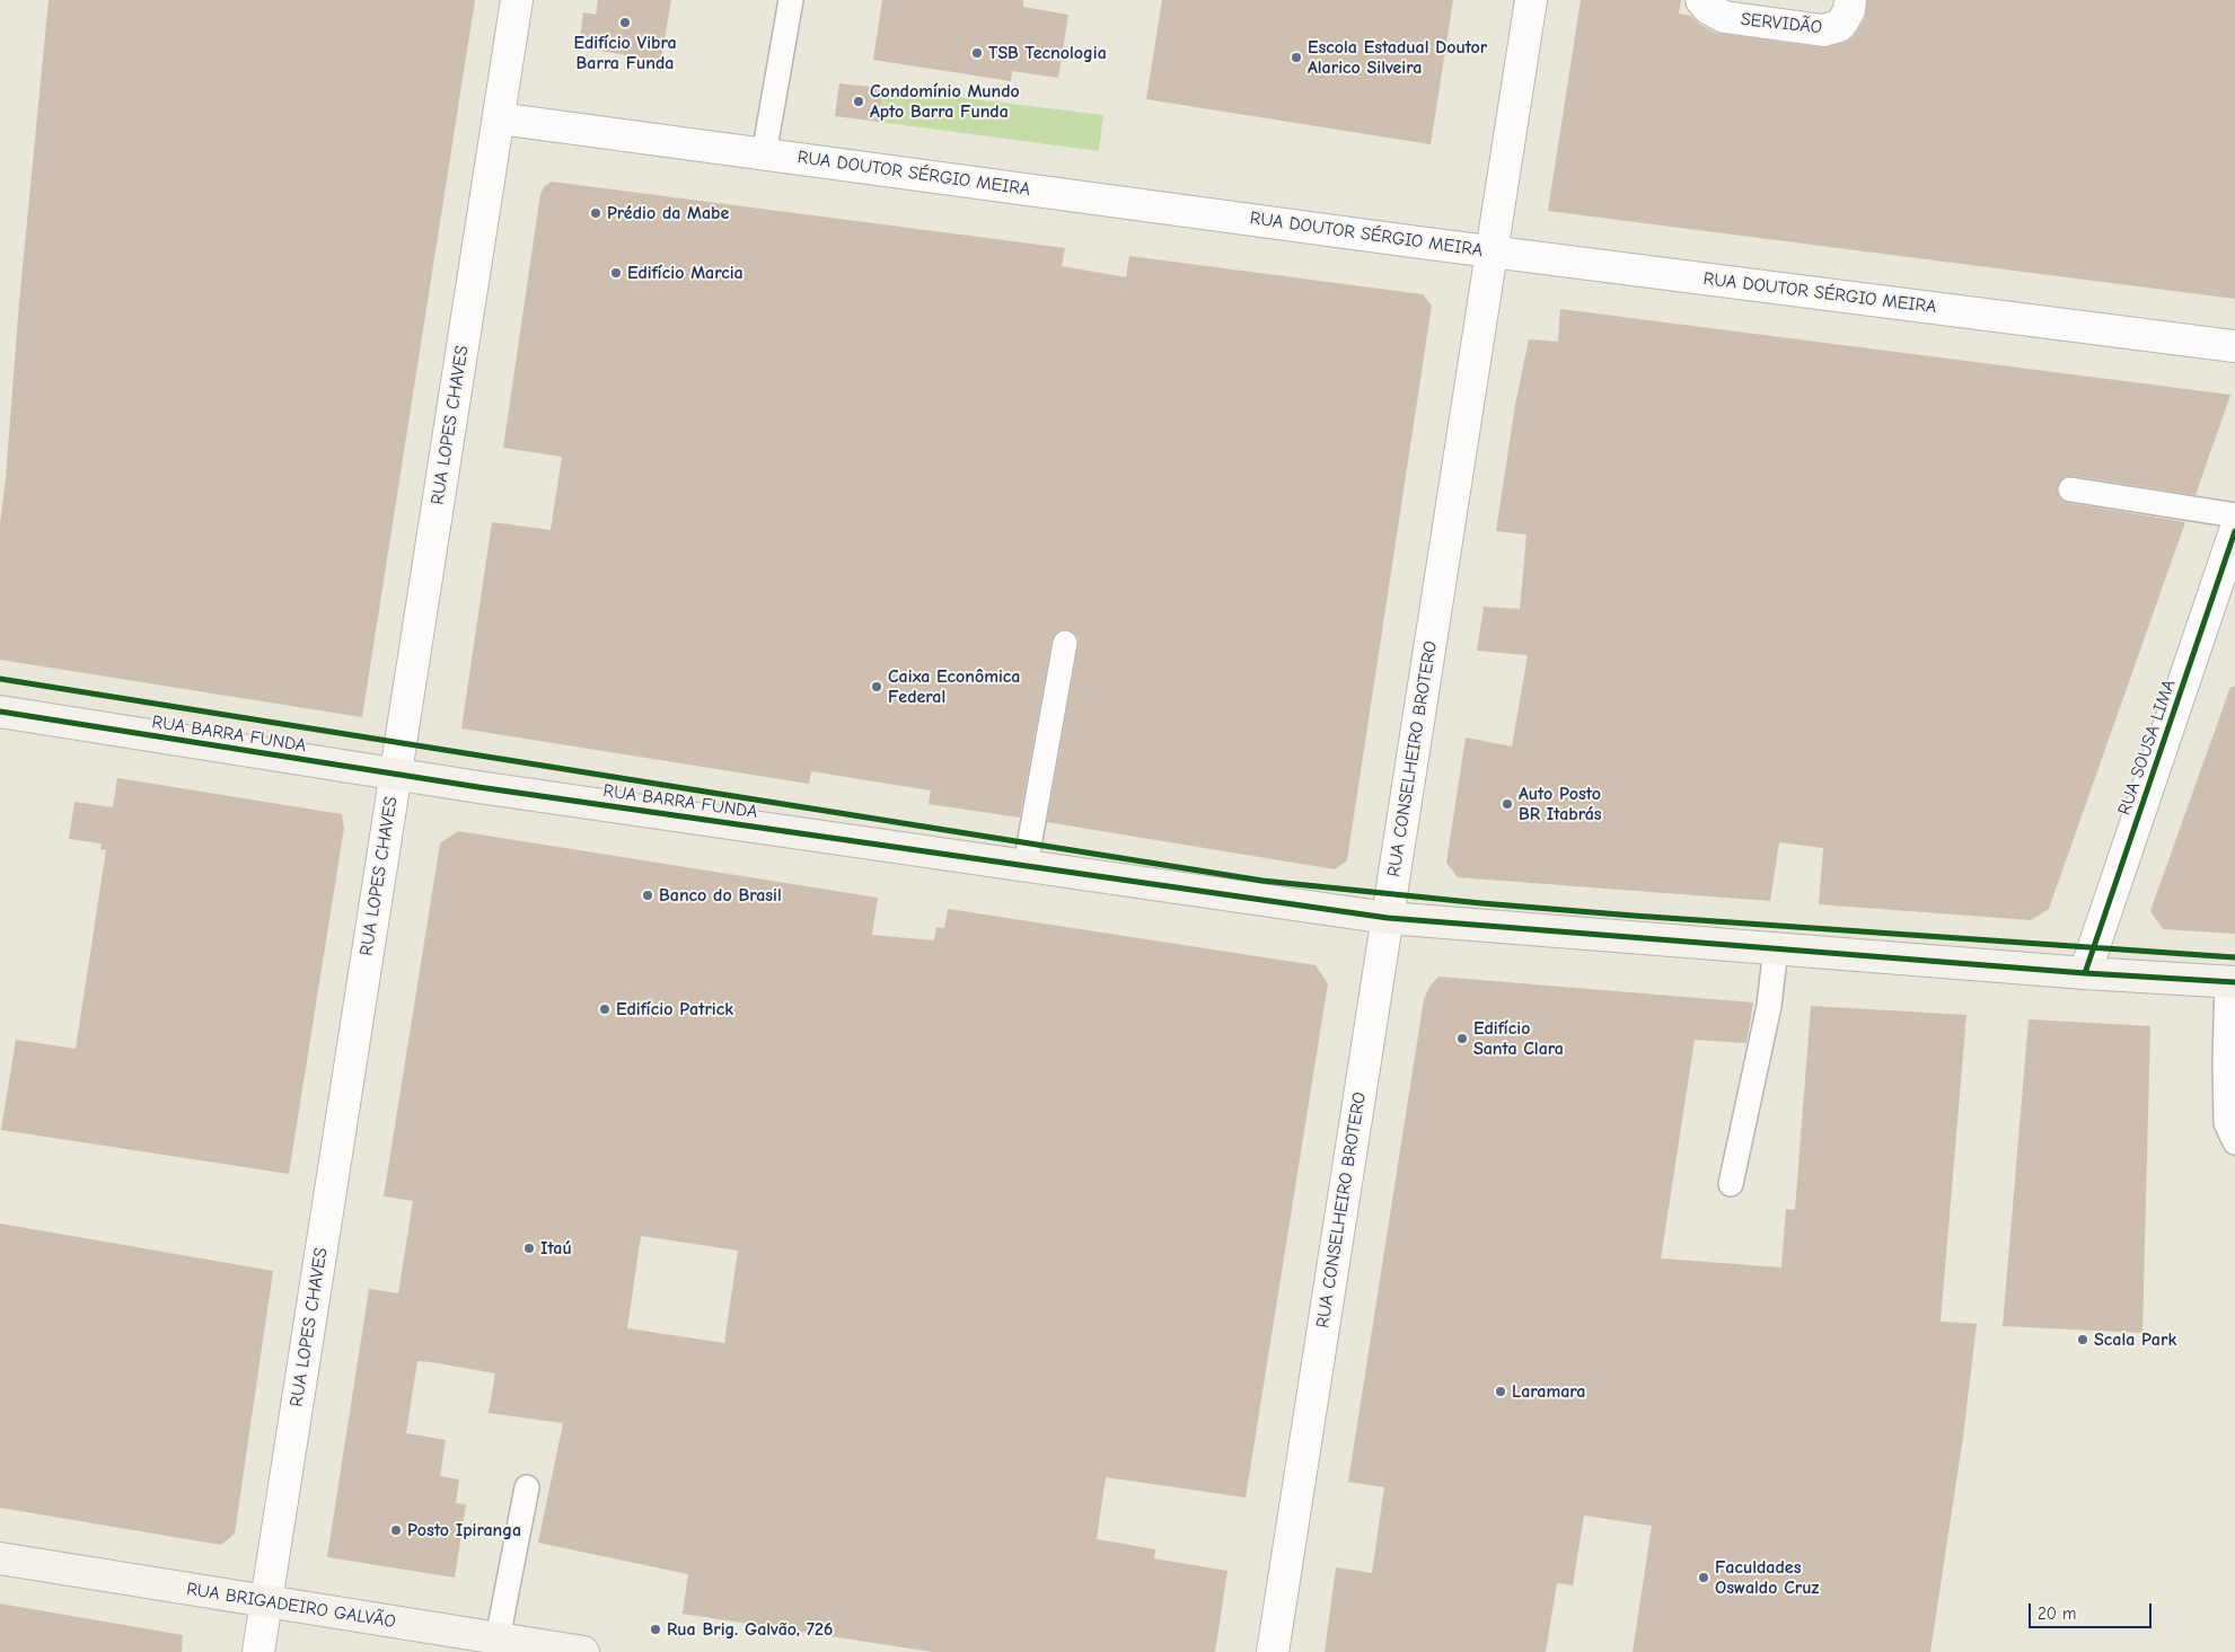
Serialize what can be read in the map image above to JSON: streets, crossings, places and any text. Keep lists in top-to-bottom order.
{
  "streets": {
    "street": [
      "SERVIDÃO",
      "RUA DOUTOR SÉRGIO MEIRA",
      "RUA LOPES CHAVES",
      "RUA BARRA FUNDA",
      "RUA SOUSA LIMA",
      "RUA CONSELHEIRO BROTERO",
      "RUA BRIGADEIRO GALVÃO"
    ]
  },
  "crossings": [
    ["RUA DOUTOR SÉRGIO MEIRA", "RUA LOPES CHAVES"],
    ["RUA DOUTOR SÉRGIO MEIRA", "RUA CONSELHEIRO BROTERO"],
    ["RUA LOPES CHAVES", "RUA BARRA FUNDA"],
    ["RUA LOPES CHAVES", "RUA BRIGADEIRO GALVÃO"],
    ["RUA BARRA FUNDA", "RUA SOUSA LIMA"],
    ["RUA BARRA FUNDA", "RUA CONSELHEIRO BROTERO"]
  ],
  "places": [
    "Edifício Vibra Barra Funda",
    "TSB Tecnologia",
    "Escola Estadual Doutor Alarico Silveira",
    "Condomínio Mundo Apto Barra Funda",
    "Prédio da Mabe",
    "Edifício Marcia",
    "Caixa Econômica Federal",
    "Auto Posto BR Itabrás",
    "Banco do Brasil",
    "Edifício Patrick",
    "Edifício Santa Clara",
    "Itaú",
    "Scala Park",
    "Laramara",
    "Posto Ipiranga",
    "Faculdades Oswaldo Cruz",
    "Rua Brig. Galvão, 726"
  ],
  "scale_bar": "20 m"
}
